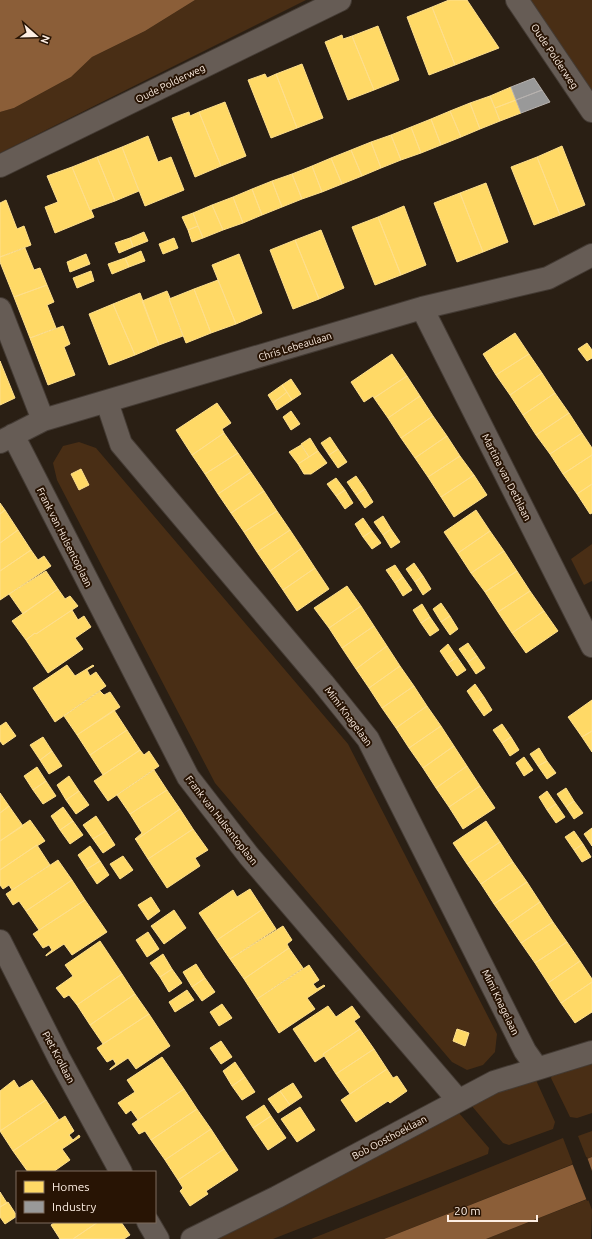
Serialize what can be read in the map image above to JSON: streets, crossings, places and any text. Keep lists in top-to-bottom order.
{
  "streets": {
    "street": [
      "Oude Polderweg",
      "Chris Lebeaulaan",
      "Martina van Dethlaan",
      "Frank van Hulsentoplaan",
      "Mimi Knagelaan",
      "Piet Krollaan",
      "Bob Oosthoeklaan"
    ]
  },
  "crossings": [
    ["Chris Lebeaulaan", "Martina van Dethlaan"],
    ["Chris Lebeaulaan", "Frank van Hulsentoplaan"],
    ["Chris Lebeaulaan", "Mimi Knagelaan"],
    ["Frank van Hulsentoplaan", "Bob Oosthoeklaan"],
    ["Mimi Knagelaan", "Bob Oosthoeklaan"]
  ],
  "legend": ["Homes", "Industry"],
  "scale_bar": "20 m",
  "north": "right"
}
